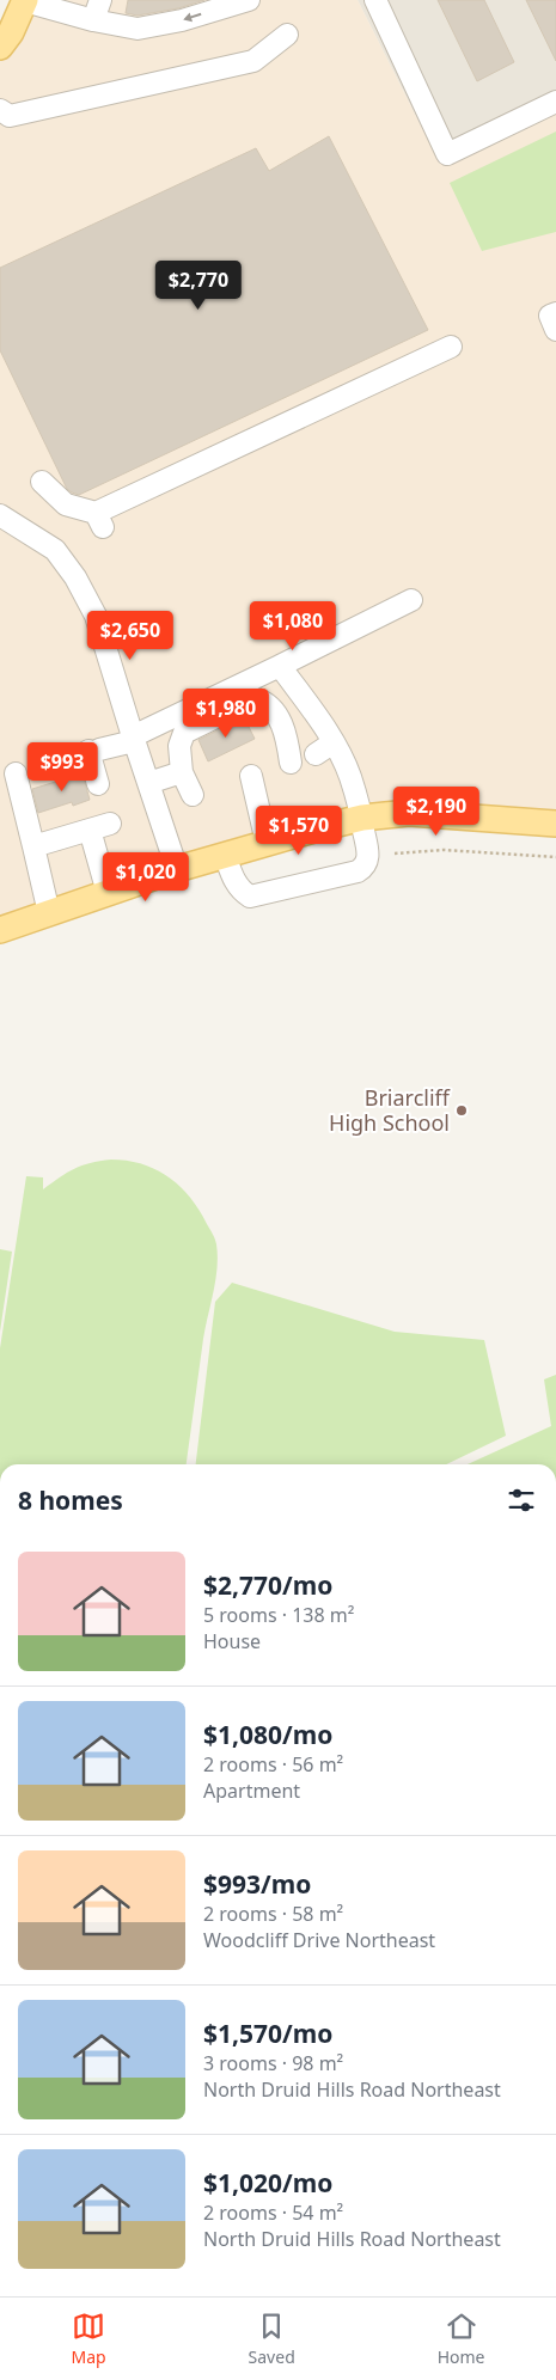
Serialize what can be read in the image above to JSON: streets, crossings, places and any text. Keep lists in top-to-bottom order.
{
  "places": ["Briarcliff High School"],
  "page": {
    "price": [
      "$2,770",
      "$1,080",
      "$2,650",
      "$1,980",
      "$993",
      "$2,190",
      "$1,570",
      "$1,020"
    ],
    "heading": "8 homes",
    "list": [
      {
        "name": "$2,770/mo",
        "note": "5 rooms · 138 m² · House"
      },
      {
        "name": "$1,080/mo",
        "note": "2 rooms · 56 m² · Apartment"
      },
      {
        "name": "$993/mo",
        "note": "2 rooms · 58 m² · Woodcliff Drive Northeast"
      },
      {
        "name": "$1,570/mo",
        "note": "3 rooms · 98 m² · North Druid Hills Road Northeast"
      },
      {
        "name": "$1,020/mo",
        "note": "2 rooms · 54 m² · North Druid Hills Road Northeast"
      }
    ],
    "tabs": ["Map", "Saved", "Home"]
  }
}
